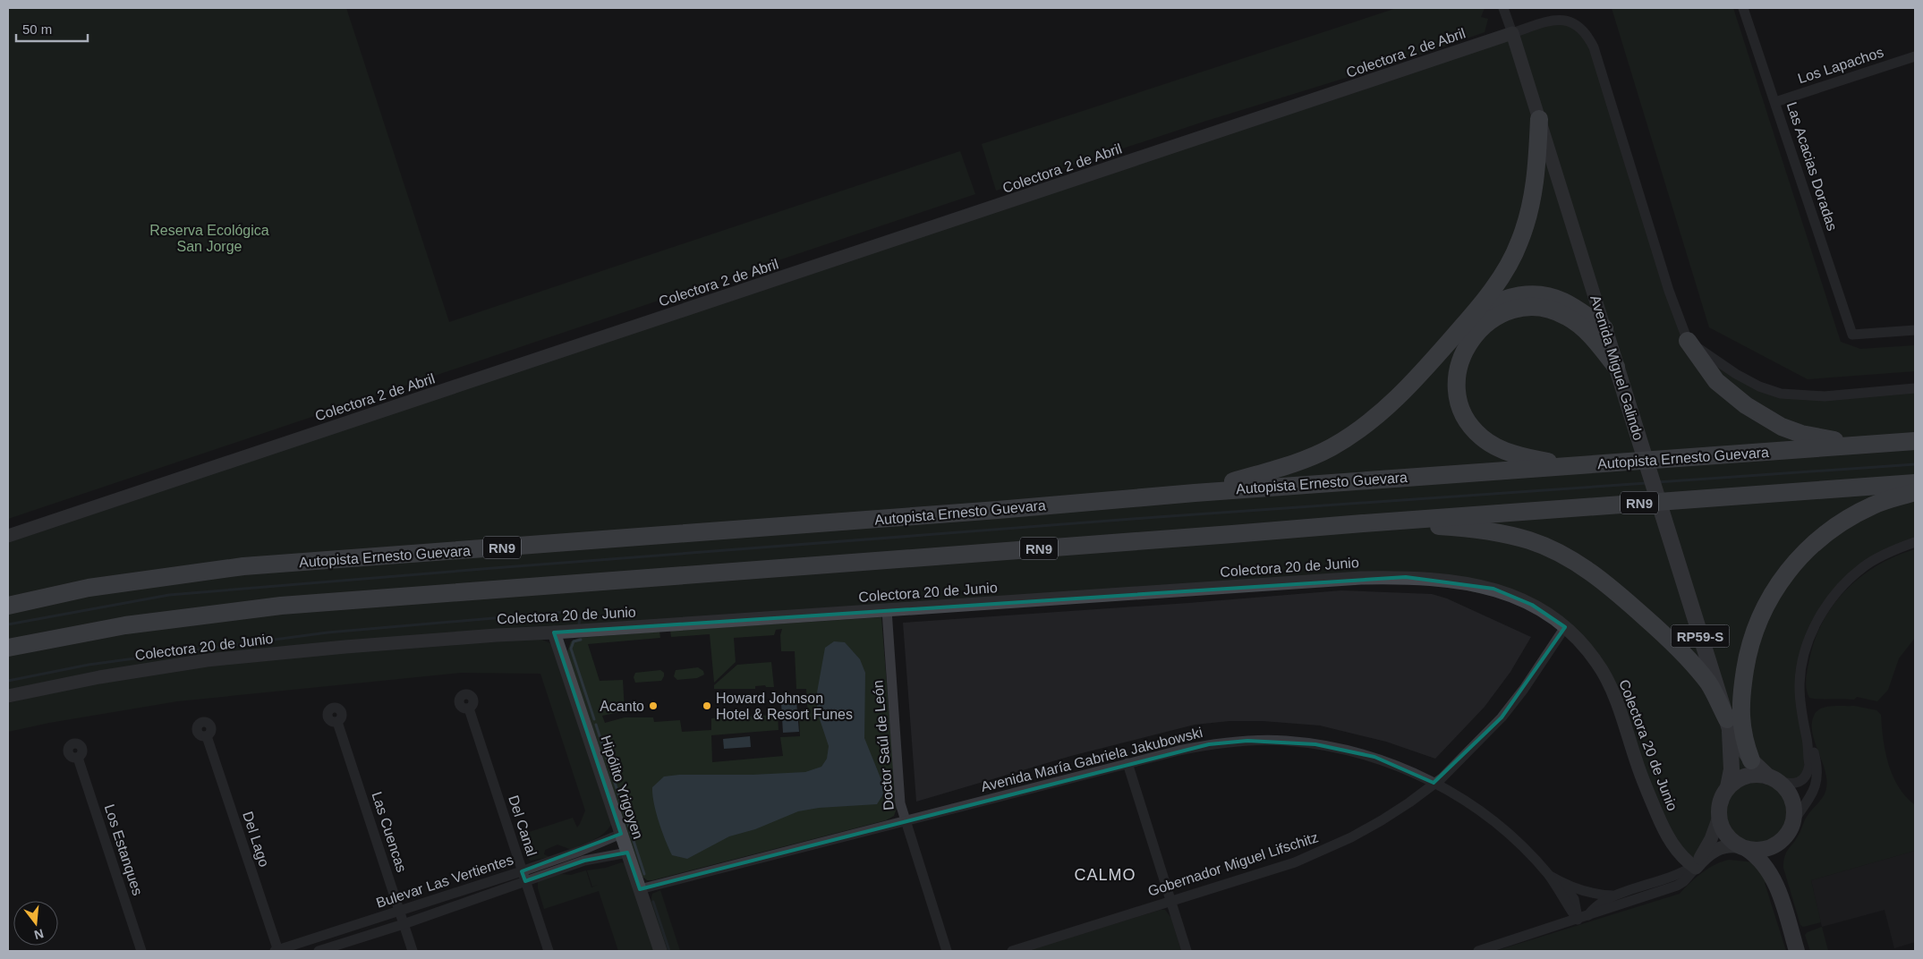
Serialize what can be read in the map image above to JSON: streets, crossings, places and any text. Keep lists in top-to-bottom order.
{
  "streets": {
    "highway": ["Autopista Ernesto Guevara", "RN9"],
    "main road": [
      "Colectora 2 de Abril",
      "Avenida Miguel Galindo",
      "Colectora 20 de Junio",
      "RP59-S",
      "Hipólito Yrigoyen"
    ],
    "street": [
      "Los Lapachos",
      "Las Acacias Doradas",
      "Doctor Saúl de León",
      "Avenida María Gabriela Jakubowski",
      "Del Canal",
      "Las Cuencas",
      "Del Lago",
      "Los Estanques",
      "Gobernador Miguel Lifschitz",
      "Bulevar Las Vertientes"
    ]
  },
  "crossings": [
    ["Colectora 2 de Abril", "Avenida Miguel Galindo"],
    ["Los Lapachos", "Las Acacias Doradas"],
    ["Colectora 20 de Junio", "Doctor Saúl de León"],
    ["Colectora 20 de Junio", "Hipólito Yrigoyen"],
    ["Colectora 20 de Junio", "Gobernador Miguel Lifschitz"],
    ["Doctor Saúl de León", "Avenida María Gabriela Jakubowski"],
    ["Avenida María Gabriela Jakubowski", "Hipólito Yrigoyen"],
    ["Avenida María Gabriela Jakubowski", "Gobernador Miguel Lifschitz"],
    ["Hipólito Yrigoyen", "Bulevar Las Vertientes"],
    ["Del Canal", "Bulevar Las Vertientes"],
    ["Las Cuencas", "Bulevar Las Vertientes"],
    ["Del Lago", "Bulevar Las Vertientes"]
  ],
  "districts": ["CALMO"],
  "parks": ["Reserva Ecológica San Jorge"],
  "places": ["Acanto", "Howard Johnson Hotel & Resort Funes"],
  "scale_bar": "50 m",
  "north": "bottom"
}
